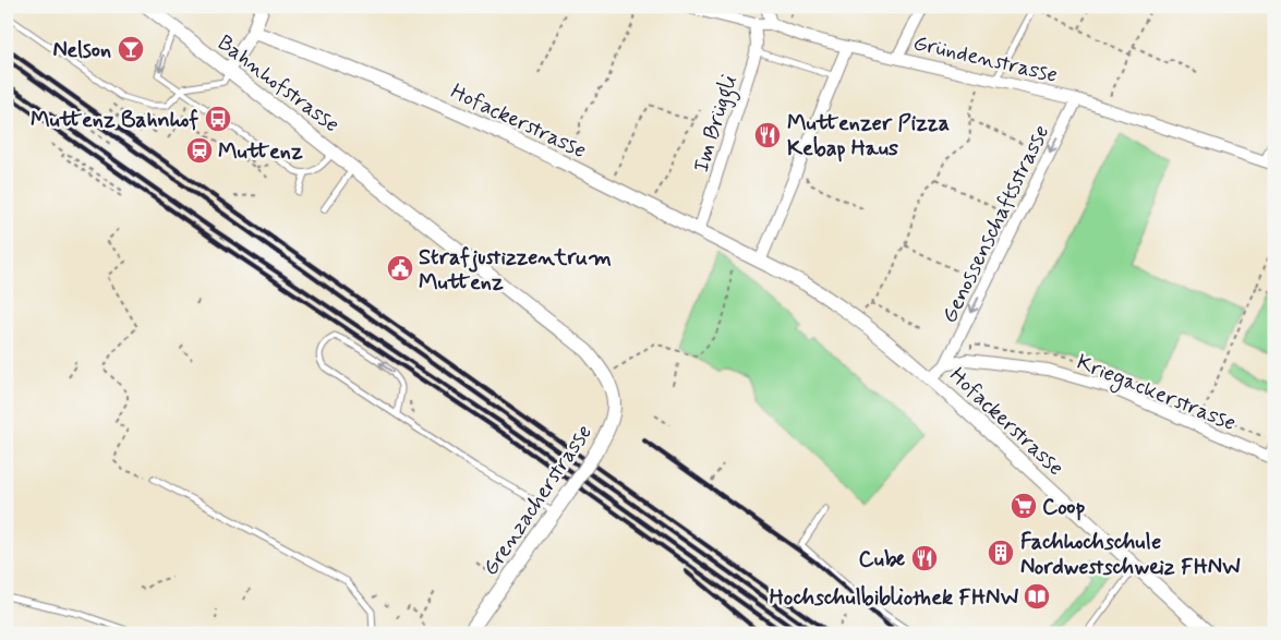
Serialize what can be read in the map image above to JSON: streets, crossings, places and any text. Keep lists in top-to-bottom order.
{
  "streets": {
    "street": [
      "Gründenstrasse",
      "Bahnhofstrasse",
      "Hofackerstrasse",
      "Im Brüggli",
      "Genossenschaftsstrasse",
      "Kriegackerstrasse",
      "Grenzacherstrasse"
    ]
  },
  "crossings": [
    ["Gründenstrasse", "Im Brüggli"],
    ["Gründenstrasse", "Genossenschaftsstrasse"],
    ["Bahnhofstrasse", "Grenzacherstrasse"],
    ["Hofackerstrasse", "Im Brüggli"],
    ["Genossenschaftsstrasse", "Kriegackerstrasse"]
  ],
  "one_way": ["Genossenschaftsstrasse"],
  "places": {
    "bar": ["Nelson"],
    "bus stop": ["Muttenz Bahnhof"],
    "restaurant": ["Muttenzer Pizza Kebap Haus", "Cube"],
    "station": ["Muttenz"],
    "public building": ["Strafjustizzentrum Muttenz"],
    "supermarket": ["Coop"],
    "building": ["Fachhochschule Nordwestschweiz FHNW"],
    "library": ["Hochschulbibliothek FHNW"]
  }
}
